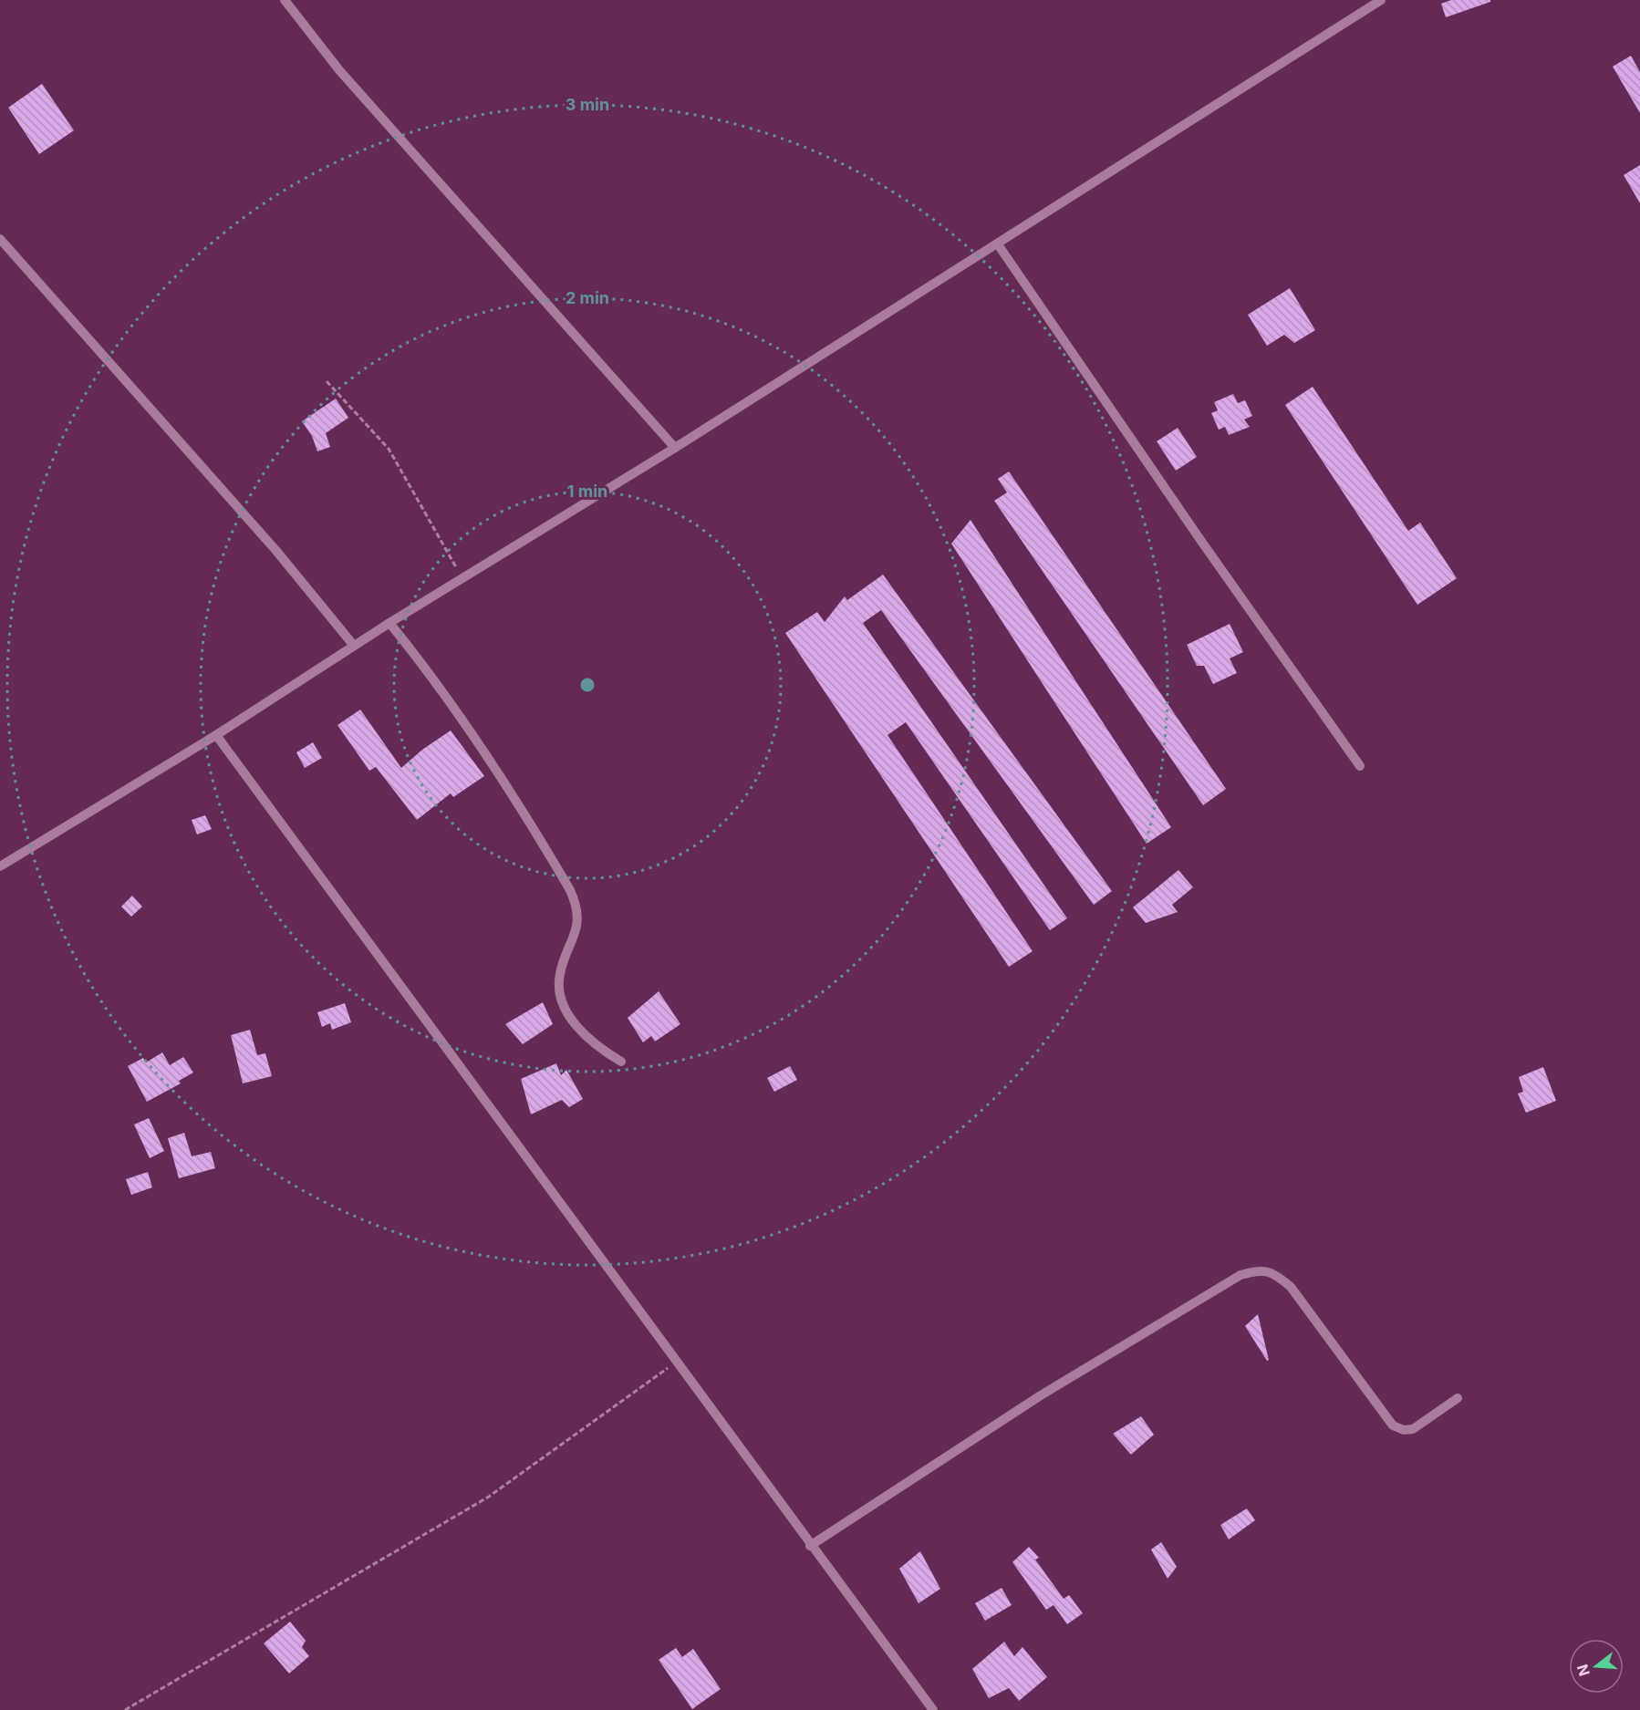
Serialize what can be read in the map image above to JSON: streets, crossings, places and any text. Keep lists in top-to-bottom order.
{
  "north": "left",
  "rings": ["3 min", "2 min", "1 min"]
}
